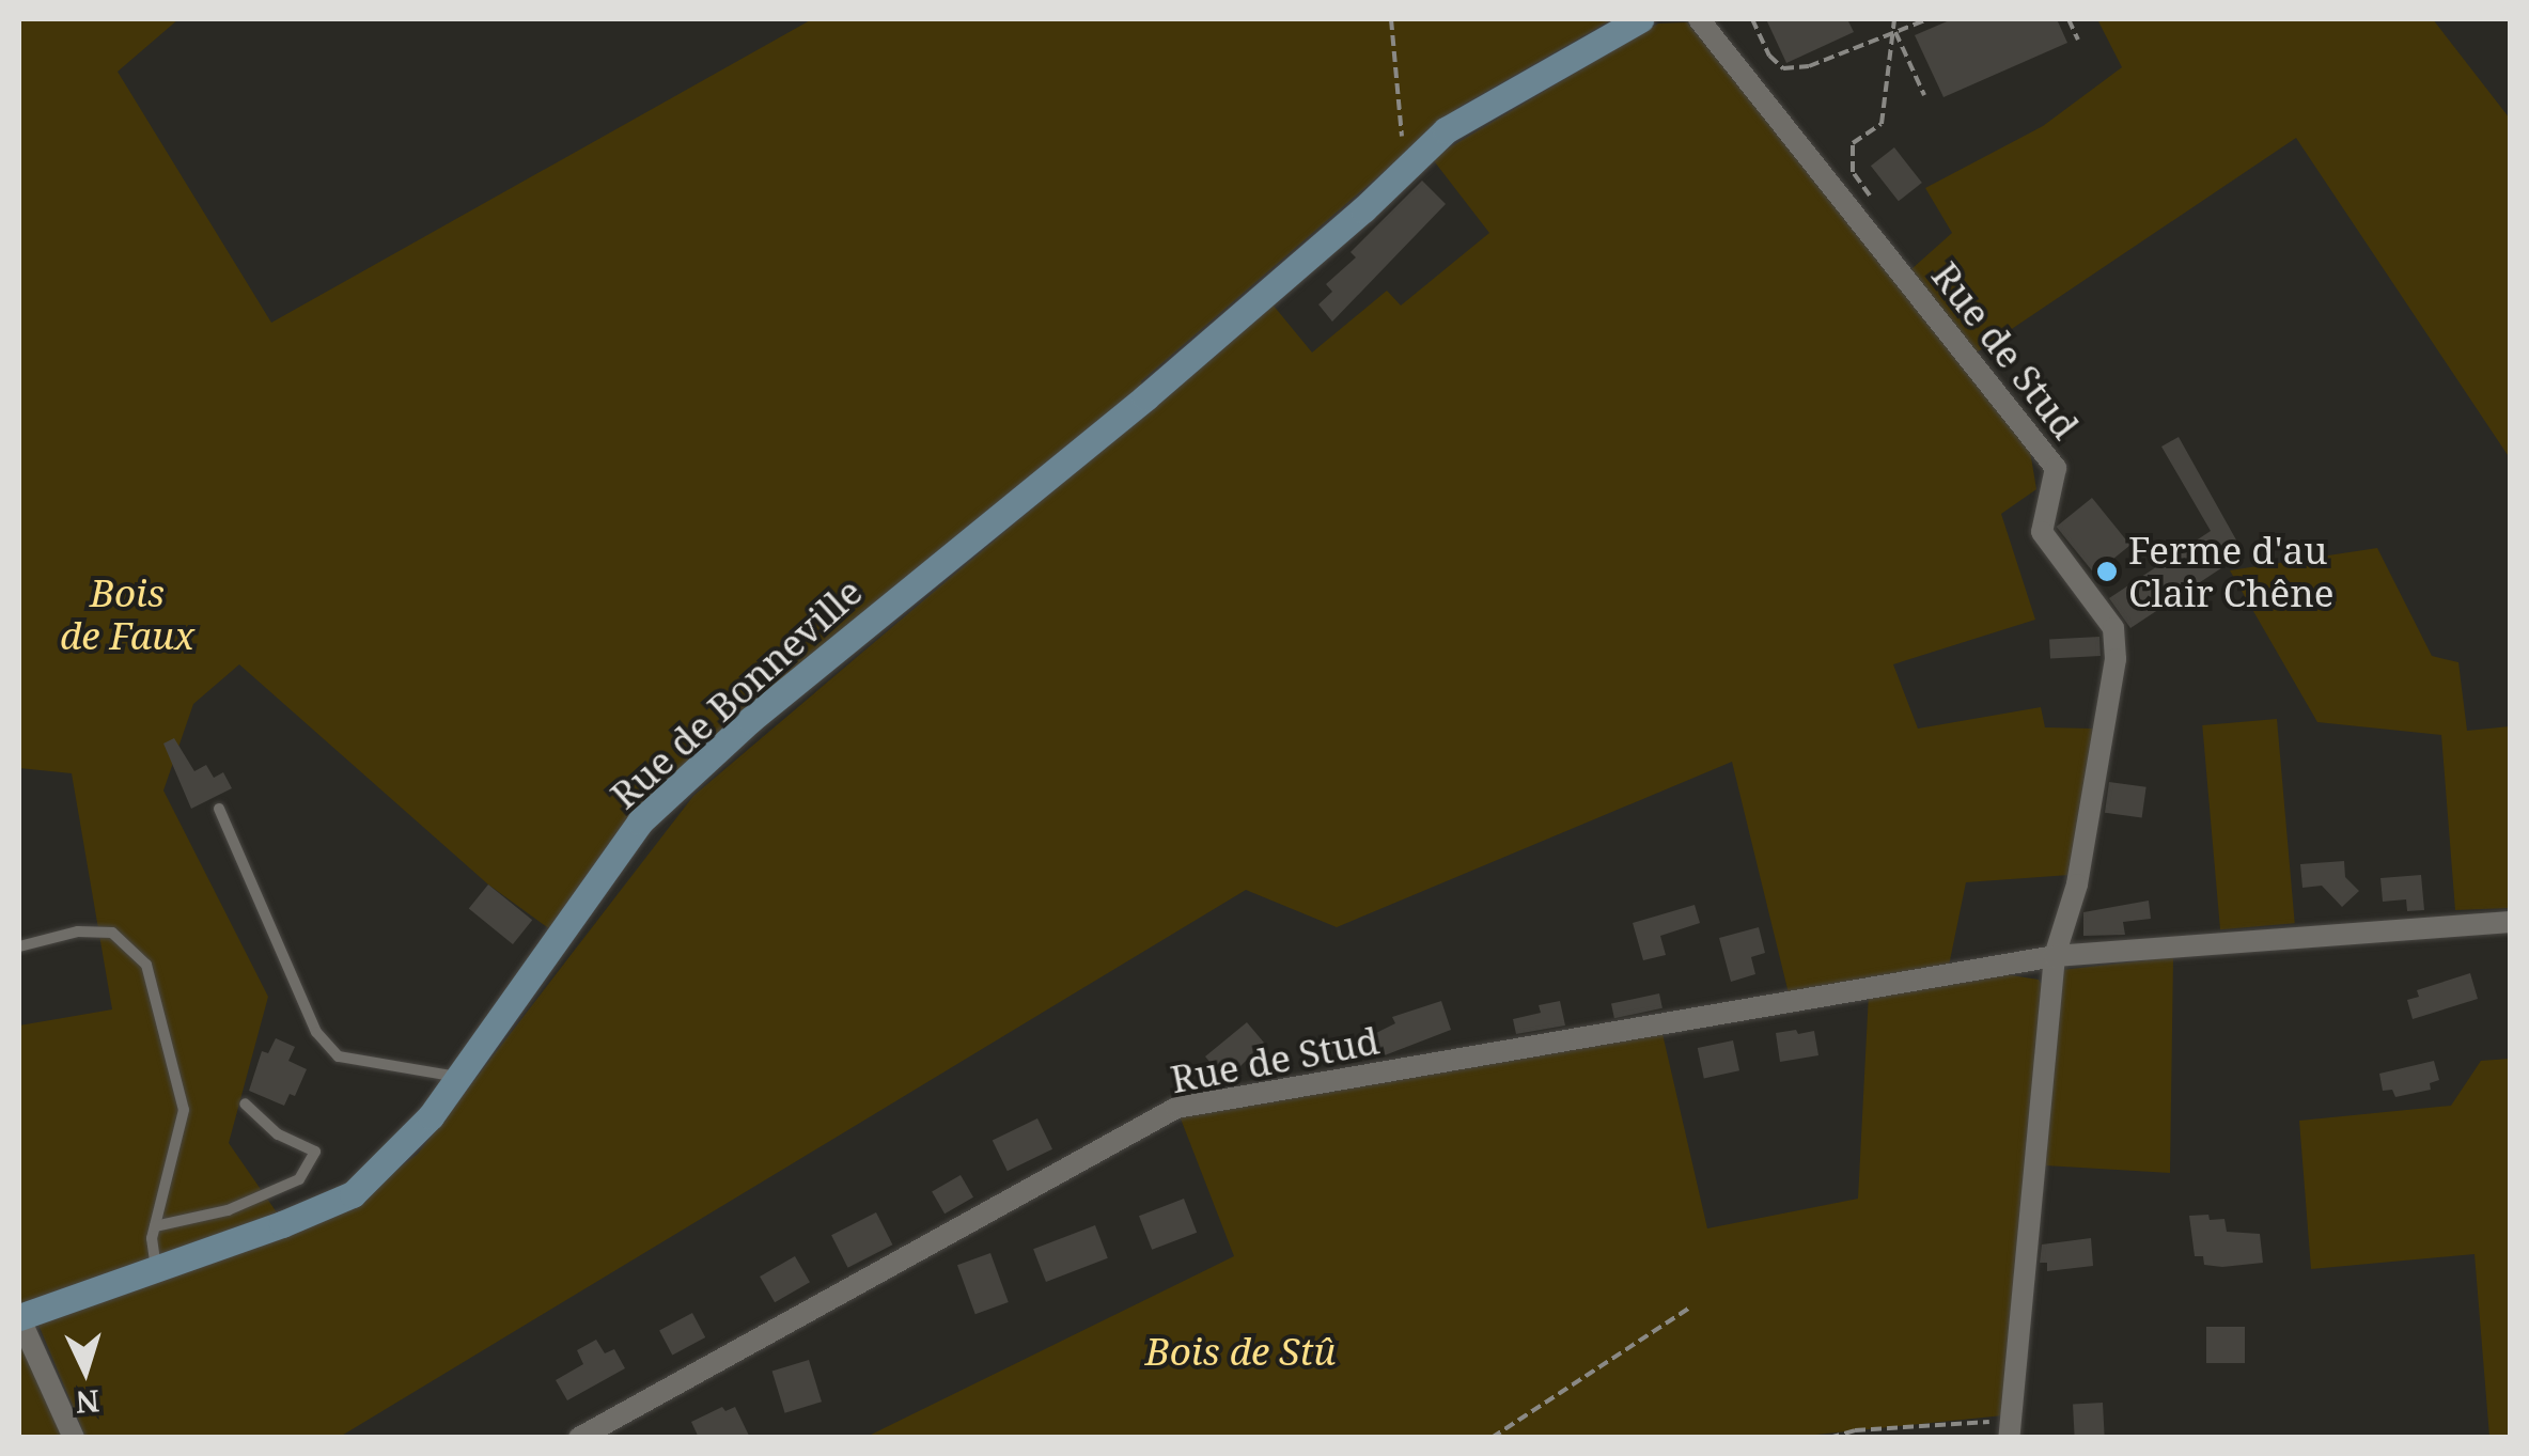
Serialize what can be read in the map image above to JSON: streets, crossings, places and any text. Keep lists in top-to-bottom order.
{
  "streets": {
    "street": ["Rue de Stud", "Rue de Bonneville"]
  },
  "parks": ["Bois de Faux", "Bois de Stû"],
  "places": ["Ferme d'au Clair Chêne"],
  "north": "bottom"
}
